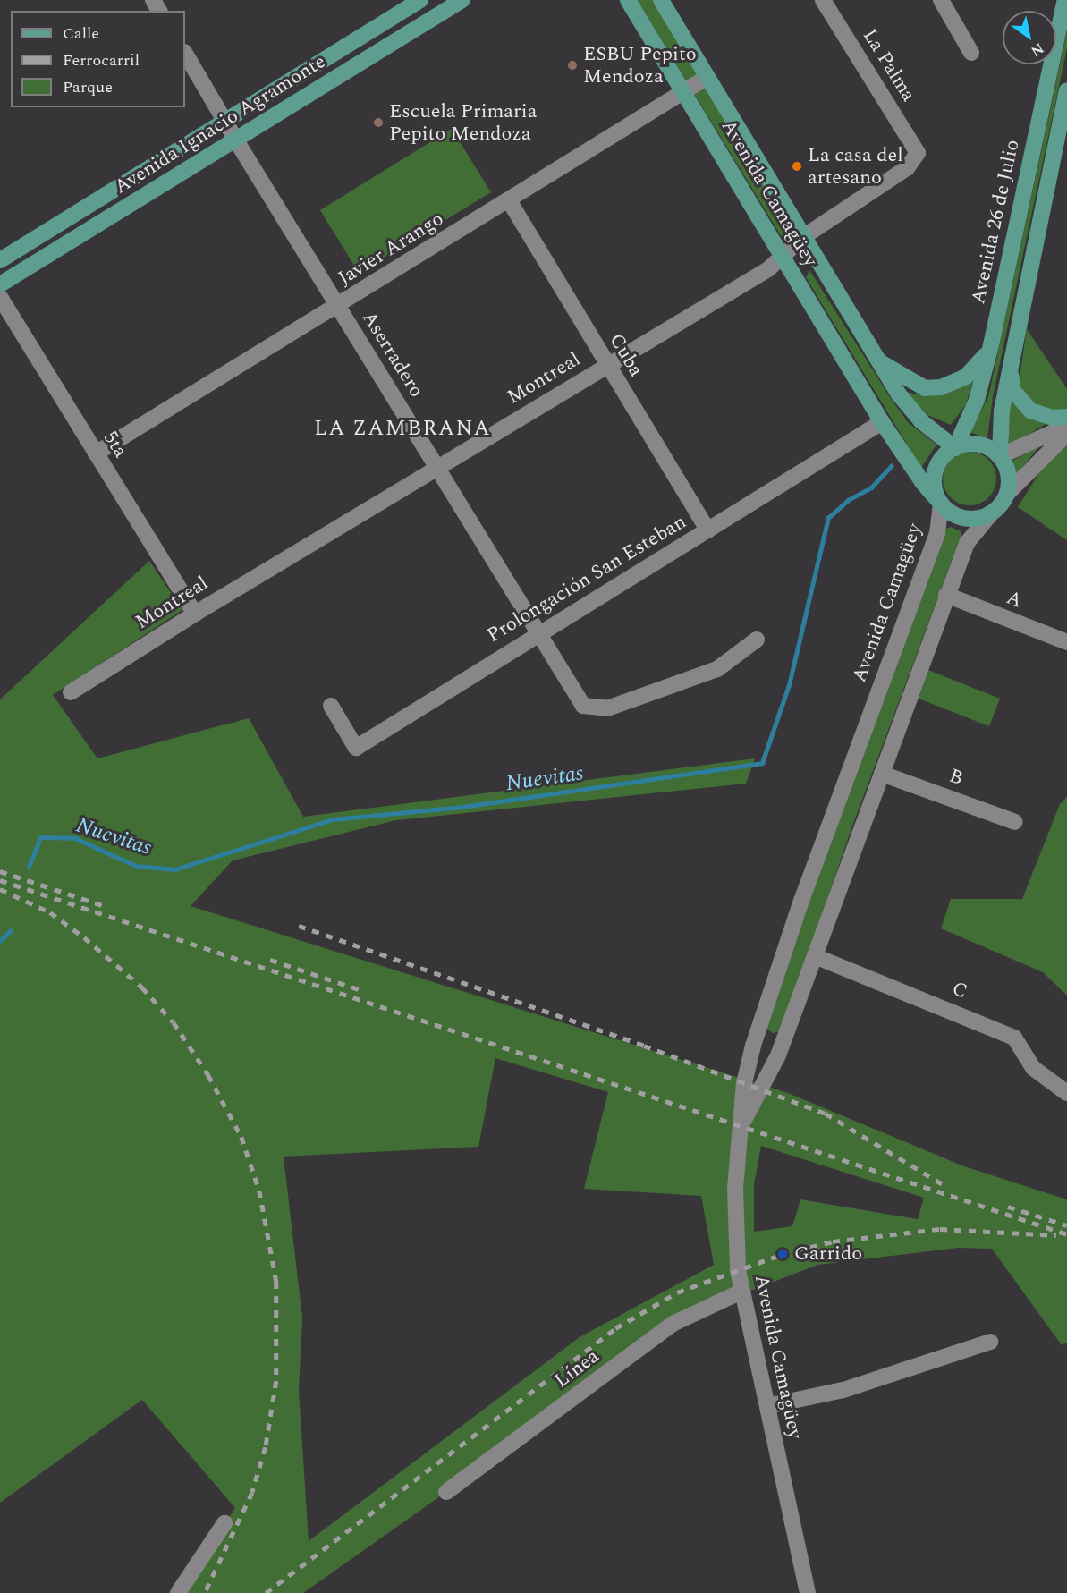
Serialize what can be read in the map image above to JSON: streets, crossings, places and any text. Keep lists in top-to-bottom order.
{
  "streets": {
    "main road": ["Avenida Ignacio Agramonte", "Avenida Camagüey", "Avenida 26 de Julio"],
    "street": [
      "La Palma",
      "Javier Arango",
      "Aserradero",
      "Cuba",
      "Montreal",
      "5ta",
      "Prolongación San Esteban",
      "A",
      "B",
      "C",
      "Línea"
    ]
  },
  "crossings": [
    ["La Palma", "Montreal"],
    ["Avenida Ignacio Agramonte", "Aserradero"],
    ["Avenida Camagüey", "Avenida 26 de Julio"],
    ["Avenida Camagüey", "Javier Arango"],
    ["Avenida Camagüey", "Montreal"],
    ["Avenida Camagüey", "Prolongación San Esteban"],
    ["Avenida Camagüey", "A"],
    ["Avenida Camagüey", "B"],
    ["Avenida Camagüey", "C"],
    ["Avenida Camagüey", "Línea"],
    ["Javier Arango", "Aserradero"],
    ["Javier Arango", "Cuba"],
    ["Javier Arango", "5ta"],
    ["Aserradero", "Montreal"],
    ["Aserradero", "Prolongación San Esteban"],
    ["Cuba", "Montreal"],
    ["Cuba", "Prolongación San Esteban"],
    ["Montreal", "5ta"]
  ],
  "districts": ["LA ZAMBRANA"],
  "water": ["Nuevitas"],
  "places": [
    "ESBU Pepito Mendoza",
    "Escuela Primaria Pepito Mendoza",
    "La casa del artesano",
    "Garrido"
  ],
  "legend": ["Calle", "Ferrocarril", "Parque"],
  "north": "bottom right"
}
